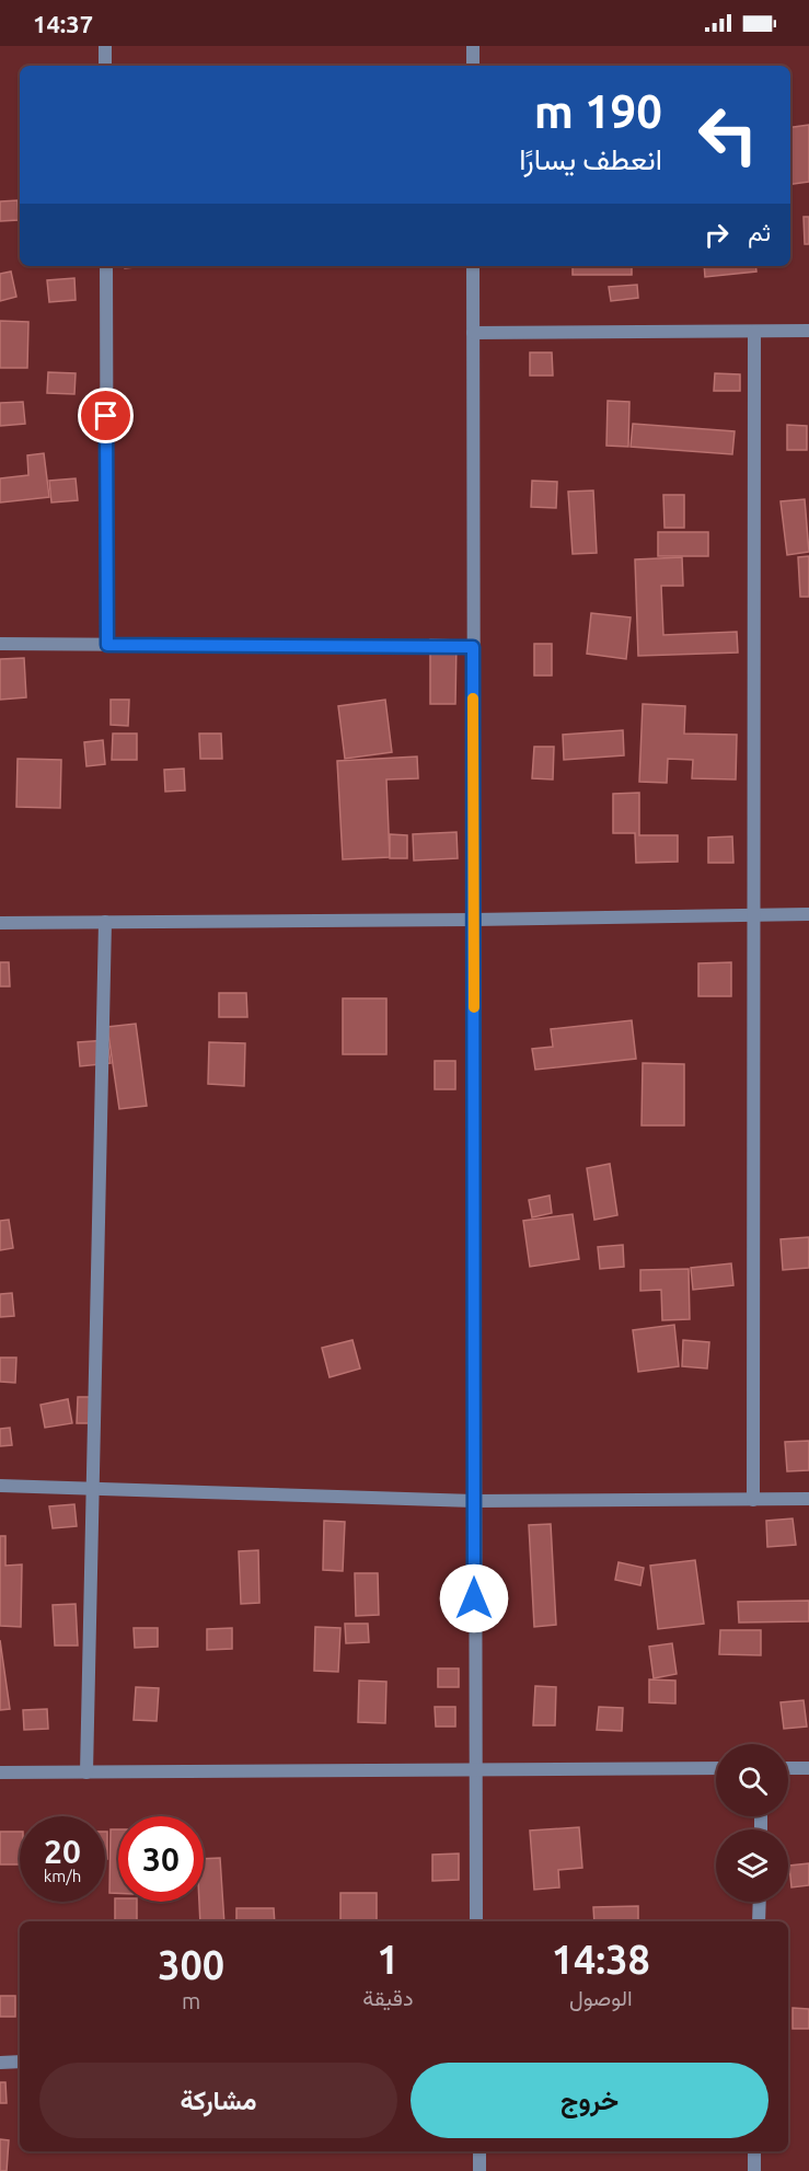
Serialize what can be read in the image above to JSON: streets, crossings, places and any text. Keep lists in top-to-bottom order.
{
  "page": {
    "status": "14:37",
    "turn": ["190 m", "انعطف يسارًا"],
    "then": "ثم",
    "speed": "20 km/h",
    "limit": "30",
    "eta": [
      "14:38",
      "الوصول",
      "1",
      "دقيقة",
      "300",
      "m"
    ],
    "buttons": ["خروج", "مشاركة"]
  }
}
